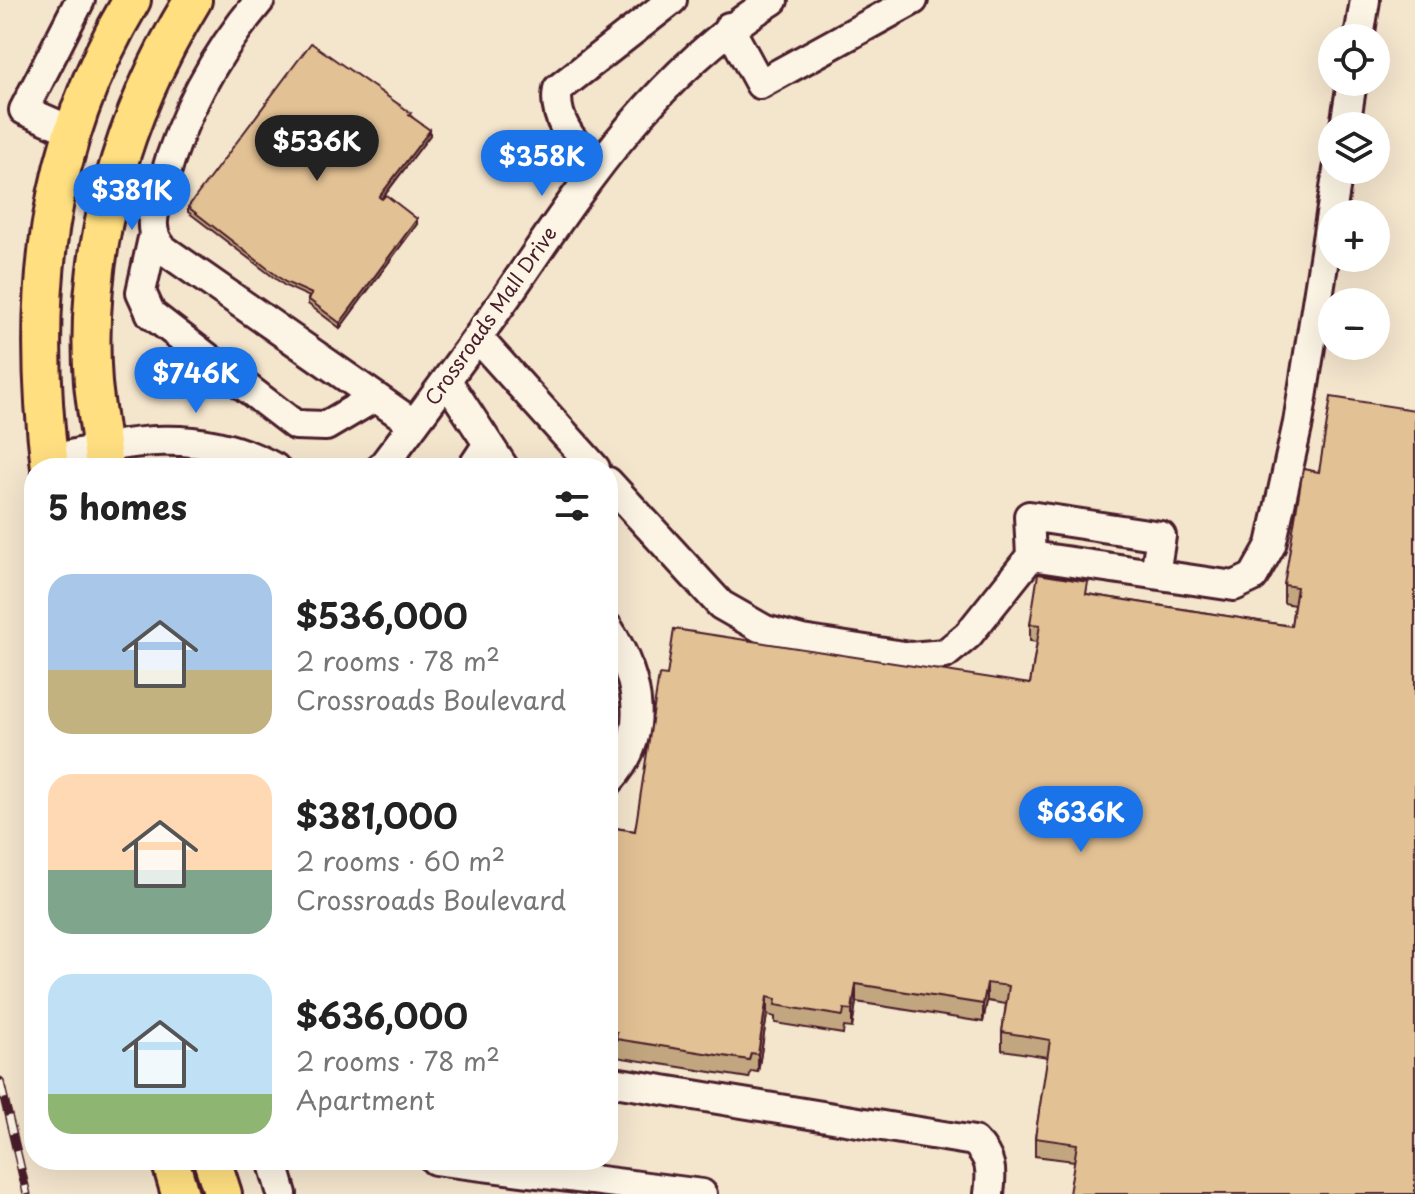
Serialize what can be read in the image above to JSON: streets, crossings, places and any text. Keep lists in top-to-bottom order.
{
  "streets": {
    "street": ["Crossroads Mall Drive"]
  },
  "page": {
    "map_buttons": ["+", "−"],
    "price": [
      "$536K",
      "$358K",
      "$381K",
      "$746K",
      "$636K"
    ],
    "heading": "5 homes",
    "list": [
      {
        "name": "$536,000",
        "note": "2 rooms · 78 m² · Crossroads Boulevard"
      },
      {
        "name": "$381,000",
        "note": "2 rooms · 60 m² · Crossroads Boulevard"
      },
      {
        "name": "$636,000",
        "note": "2 rooms · 78 m² · Apartment"
      }
    ]
  }
}
